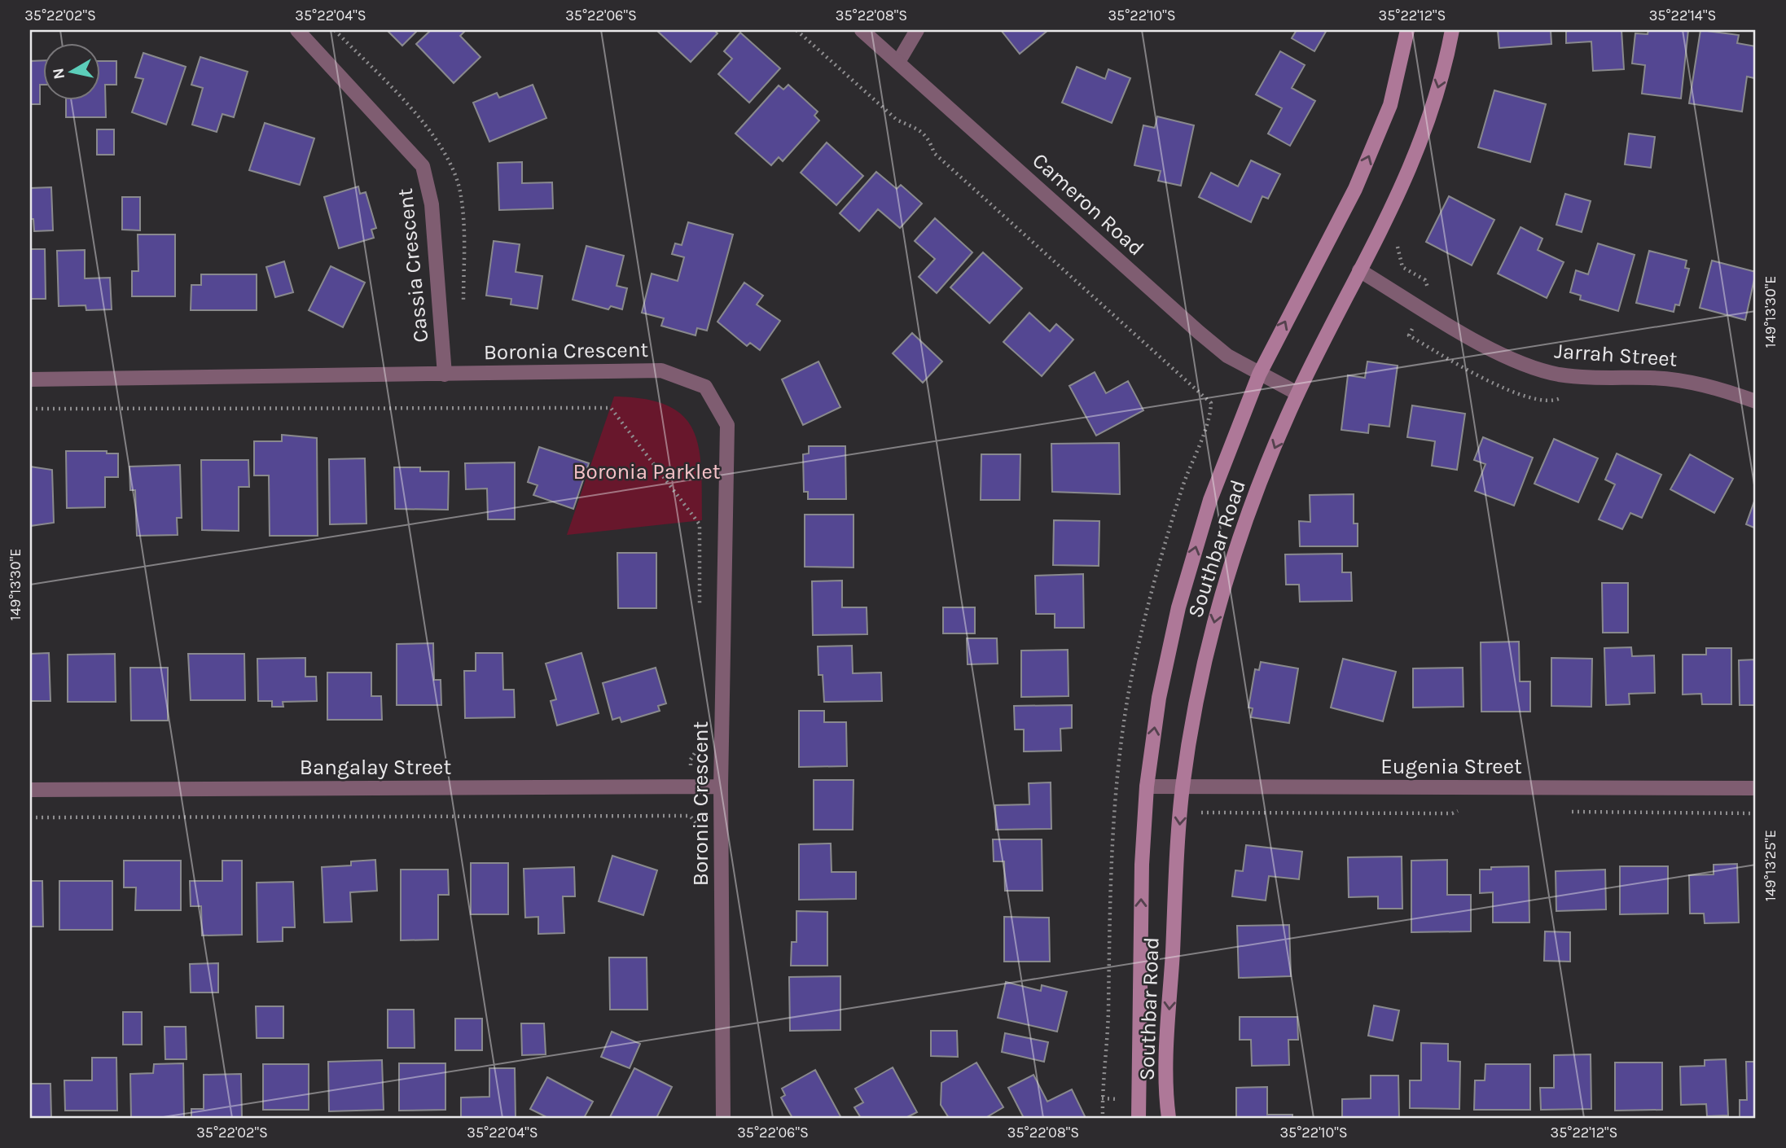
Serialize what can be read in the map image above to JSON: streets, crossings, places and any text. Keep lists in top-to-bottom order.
{
  "streets": {
    "main road": ["Southbar Road"],
    "street": [
      "Cameron Road",
      "Cassia Crescent",
      "Boronia Crescent",
      "Jarrah Street",
      "Eugenia Street",
      "Bangalay Street"
    ]
  },
  "crossings": [
    ["Cameron Road", "Southbar Road"],
    ["Cassia Crescent", "Boronia Crescent"],
    ["Boronia Crescent", "Bangalay Street"],
    ["Jarrah Street", "Southbar Road"],
    ["Southbar Road", "Eugenia Street"]
  ],
  "parks": ["Boronia Parklet"],
  "north": "left",
  "coordinates": [
    "35°22'02\"S",
    "35°22'04\"S",
    "35°22'06\"S",
    "35°22'08\"S",
    "35°22'10\"S",
    "35°22'12\"S",
    "35°22'14\"S",
    "149°13'30\"E",
    "149°13'25\"E"
  ]
}
